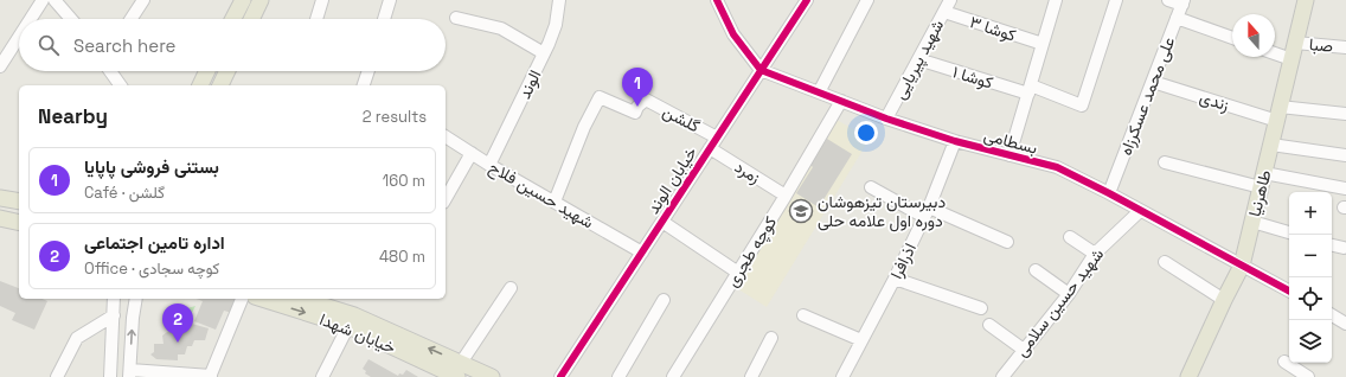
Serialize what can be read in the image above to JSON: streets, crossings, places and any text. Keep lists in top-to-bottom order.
{
  "streets": {
    "main road": ["طاهرنیا", "خیابان شهدا"],
    "street": [
      "کوشا ۳",
      "صبا",
      "شهید پیریایی",
      "کوشا ۱",
      "الوند",
      "علی محمد عسکرزاه",
      "زندی",
      "گلشن",
      "بسطامی",
      "زمرد",
      "خیابان الوند",
      "شهید حسین فلاح",
      "کوچه طجری",
      "اذرافرا",
      "شهید حسین سلامی"
    ]
  },
  "crossings": [
    ["کوشا ۳", "شهید پیریایی"],
    ["صبا", "طاهرنیا"],
    ["شهید پیریایی", "کوشا ۱"],
    ["شهید پیریایی", "بسطامی"],
    ["الوند", "شهید حسین فلاح"],
    ["علی محمد عسکرزاه", "زندی"],
    ["علی محمد عسکرزاه", "بسطامی"],
    ["زندی", "طاهرنیا"],
    ["گلشن", "خیابان الوند"],
    ["گلشن", "شهید حسین فلاح"],
    ["بسطامی", "خیابان الوند"],
    ["بسطامی", "طاهرنیا"],
    ["بسطامی", "کوچه طجری"],
    ["بسطامی", "اذرافرا"],
    ["بسطامی", "شهید حسین سلامی"],
    ["زمرد", "خیابان الوند"],
    ["زمرد", "کوچه طجری"],
    ["خیابان الوند", "شهید حسین فلاح"]
  ],
  "places": {
    "school or university": ["دبیرستان تیزهوشان دوره اول علامه حلی"]
  },
  "north": "top",
  "page": {
    "search": "Search here",
    "pins": ["1", "2"],
    "heading": ["Nearby", "2 results"],
    "list": [
      {
        "mark": "1",
        "name": "بستنی فروشی پاپایا",
        "note": "Café · گلشن",
        "value": "160 m"
      },
      {
        "mark": "2",
        "name": "اداره تامین اجتماعی",
        "note": "Office · کوچه سجادی",
        "value": "480 m"
      }
    ],
    "map_buttons": ["+", "−"]
  }
}
